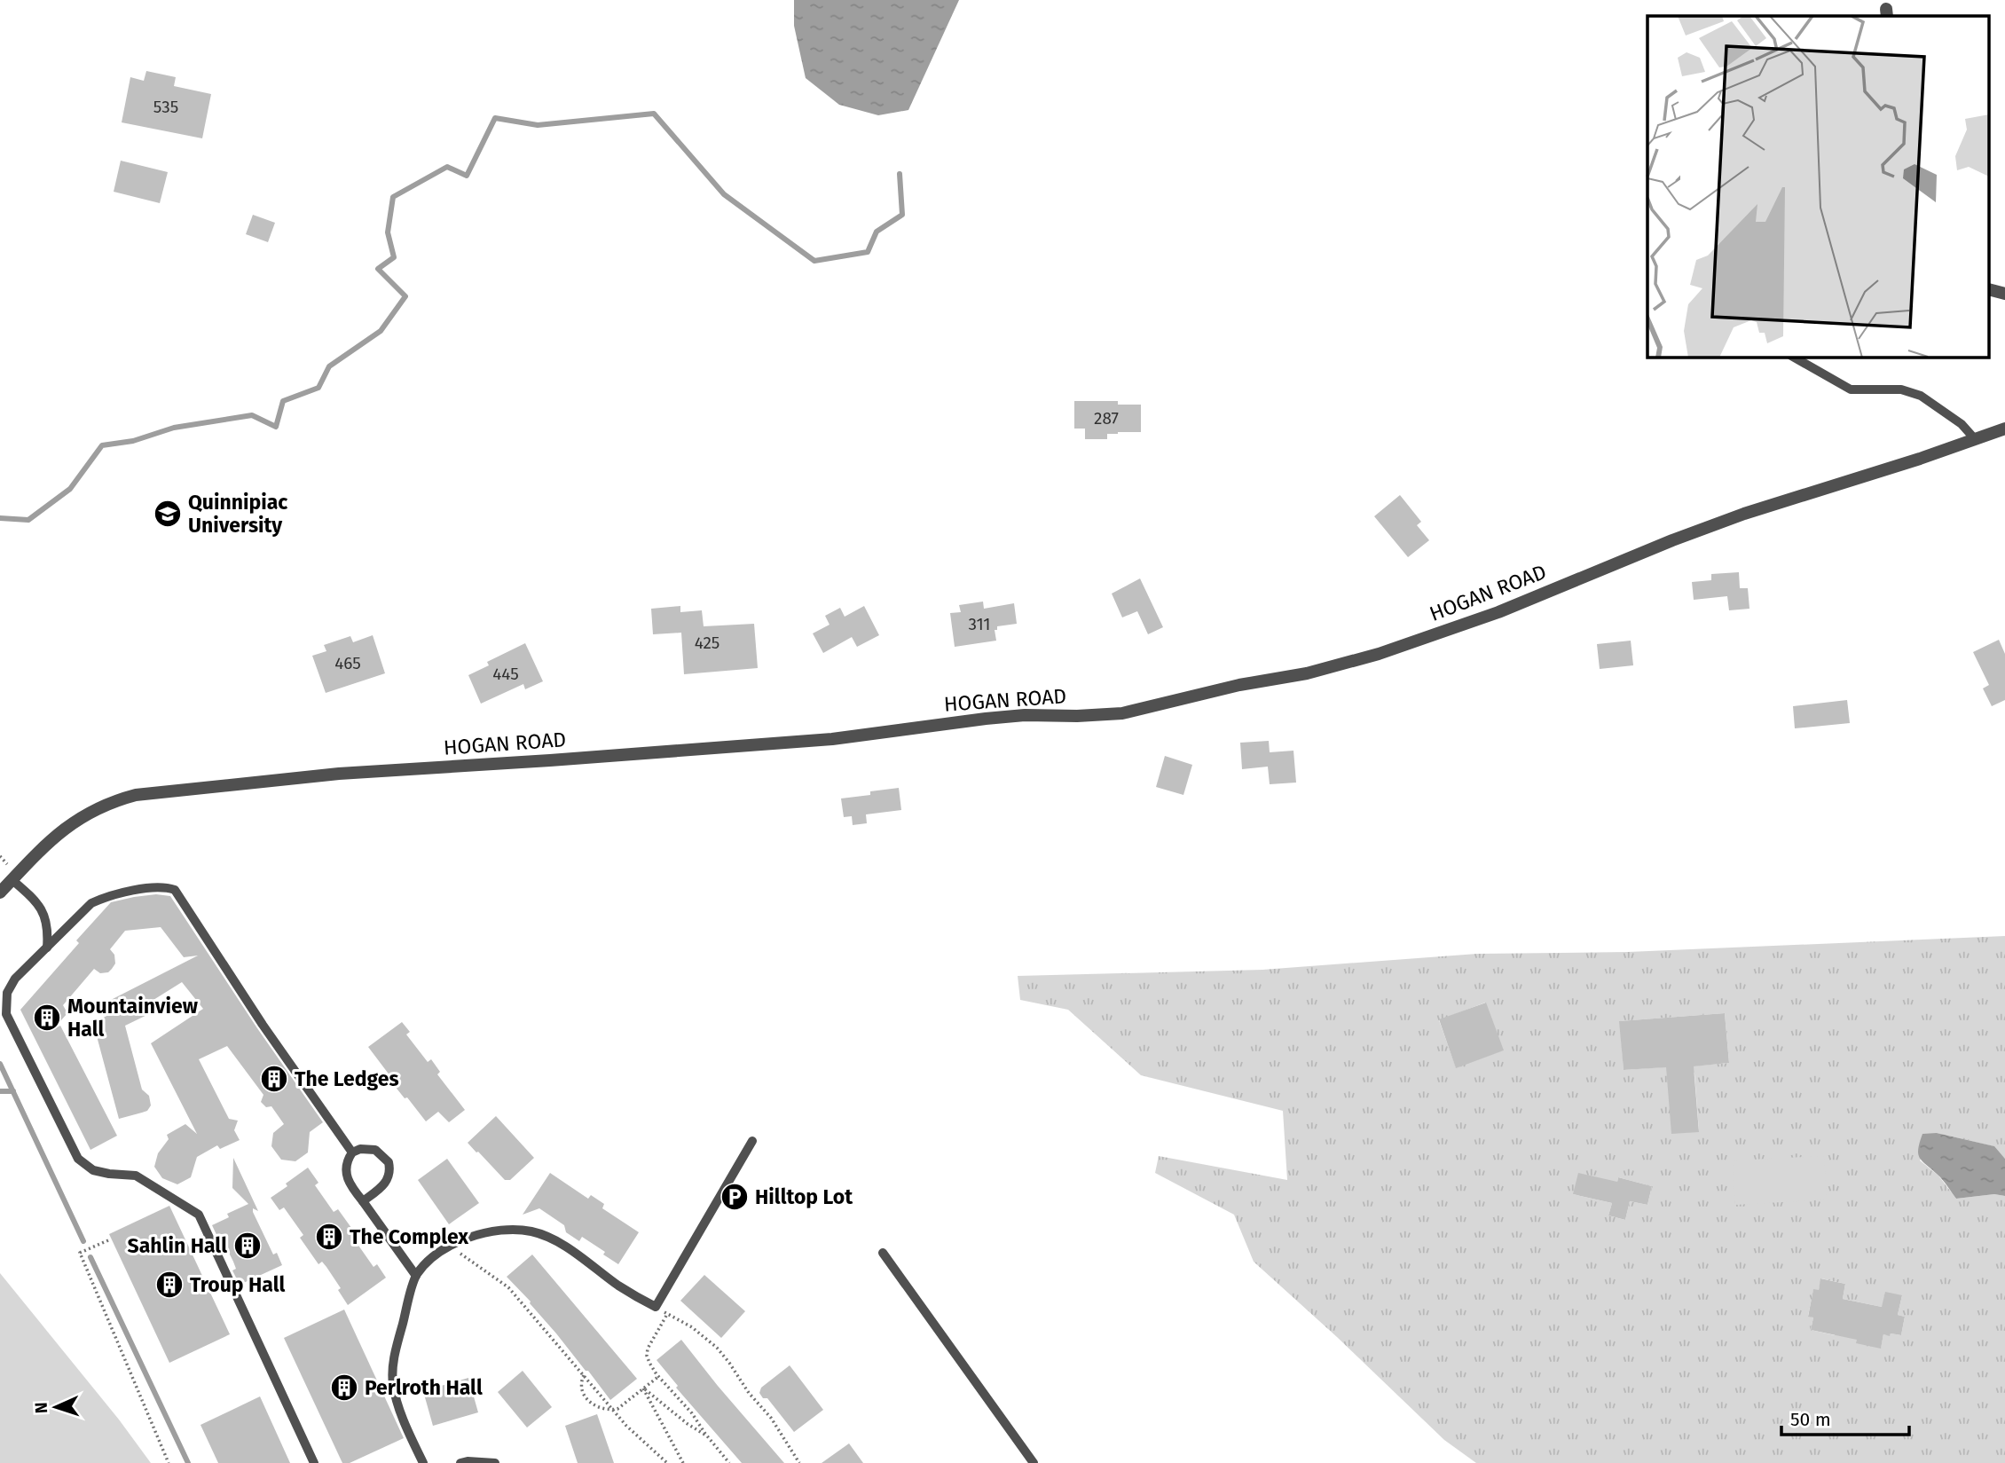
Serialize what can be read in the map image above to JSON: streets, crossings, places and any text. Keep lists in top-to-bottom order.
{
  "streets": {
    "street": ["HOGAN ROAD"]
  },
  "places": {
    "school or university": ["Quinnipiac University"],
    "building": [
      "Mountainview Hall",
      "The Ledges",
      "The Complex",
      "Sahlin Hall",
      "Troup Hall",
      "Perlroth Hall"
    ],
    "parking": ["Hilltop Lot"]
  },
  "house_numbers": [
    "535",
    "287",
    "311",
    "425",
    "465",
    "445"
  ],
  "scale_bar": "50 m",
  "north": "left"
}
